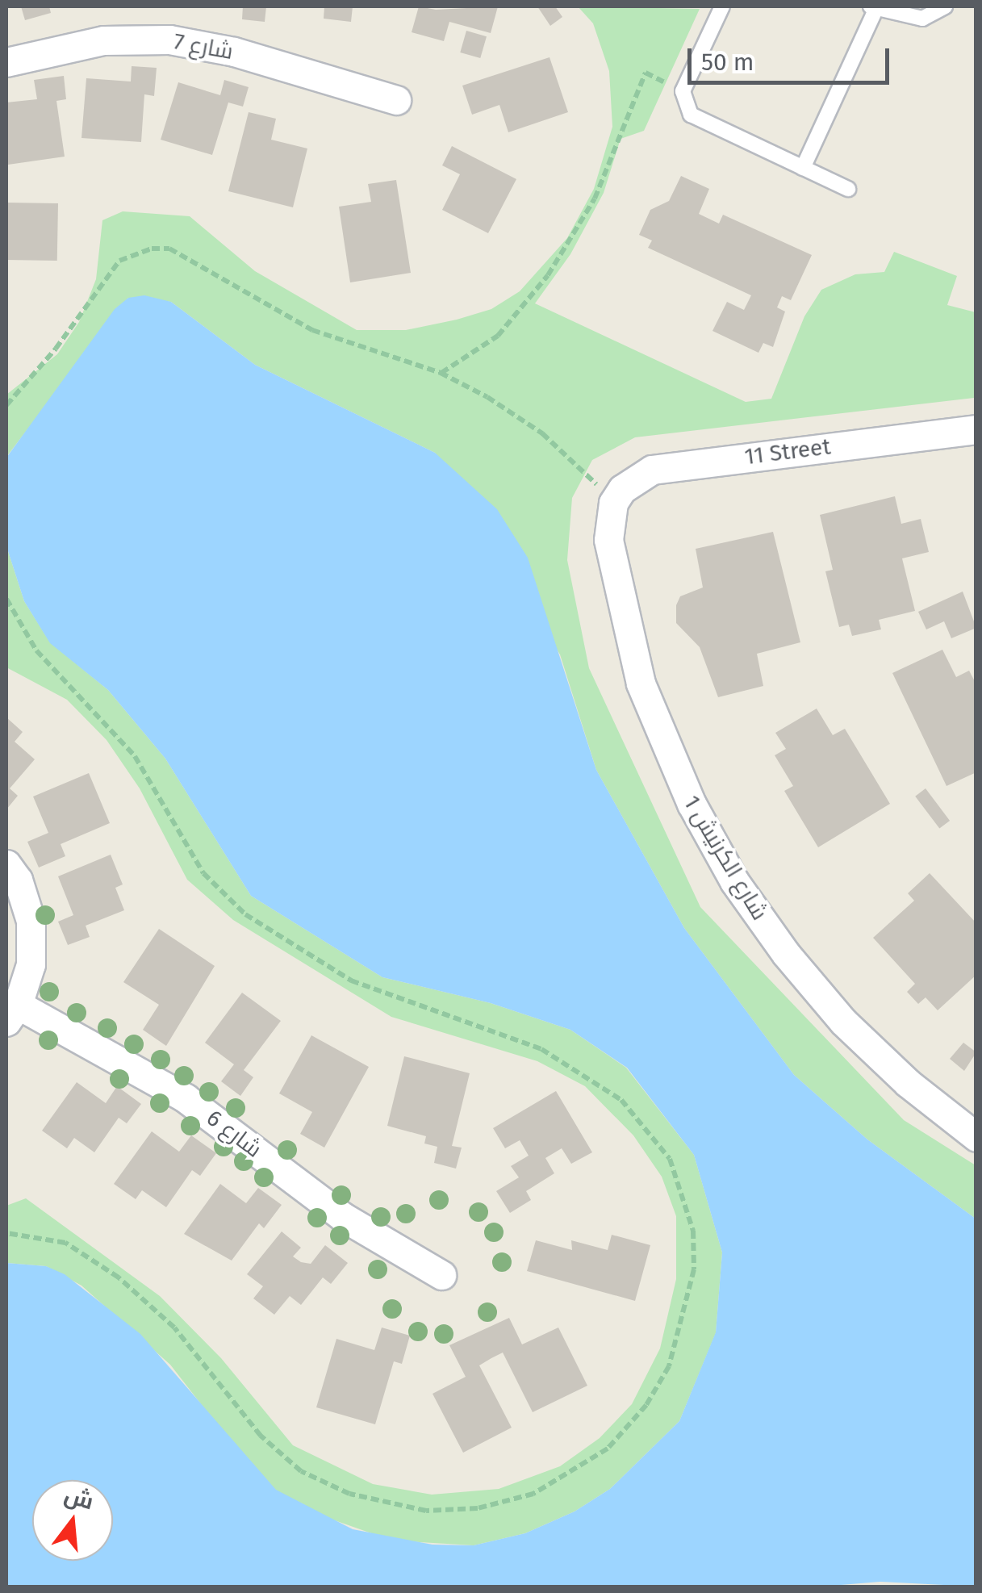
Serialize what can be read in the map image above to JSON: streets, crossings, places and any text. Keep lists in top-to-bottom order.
{
  "streets": {
    "street": [
      "شارع 7",
      "11 Street",
      "شارع الكرنيش 1",
      "شارع 6"
    ]
  },
  "crossings": [
    ["11 Street", "شارع الكرنيش 1"]
  ],
  "scale_bar": "50 m",
  "north": "top"
}
